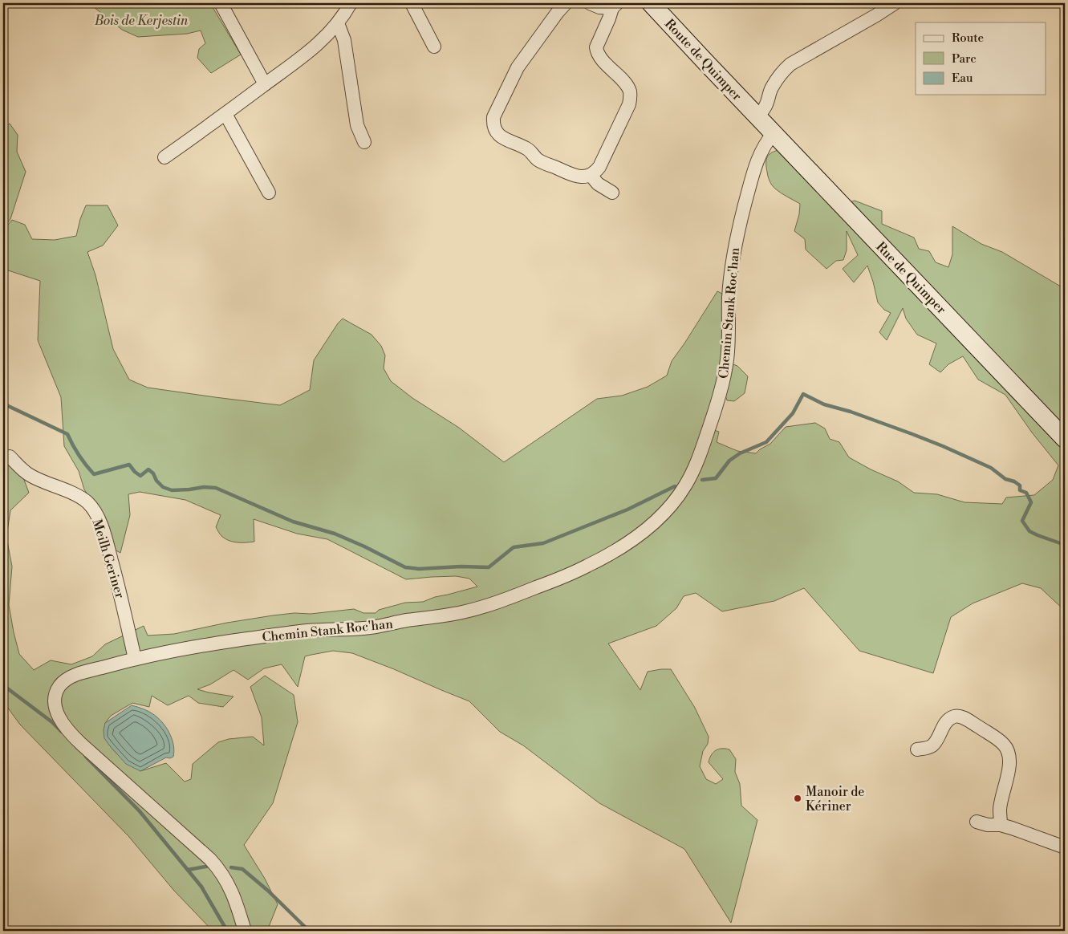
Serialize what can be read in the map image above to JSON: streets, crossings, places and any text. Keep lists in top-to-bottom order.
{
  "streets": {
    "main road": ["Route de Quimper", "Rue de Quimper"],
    "street": ["Chemin Stank Roc'han", "Meilh Geriner"]
  },
  "crossings": [
    ["Route de Quimper", "Rue de Quimper"],
    ["Rue de Quimper", "Chemin Stank Roc'han"],
    ["Chemin Stank Roc'han", "Meilh Geriner"]
  ],
  "parks": ["Bois de Kerjestin"],
  "places": ["Manoir de Kériner"],
  "legend": ["Route", "Parc", "Eau"]
}
